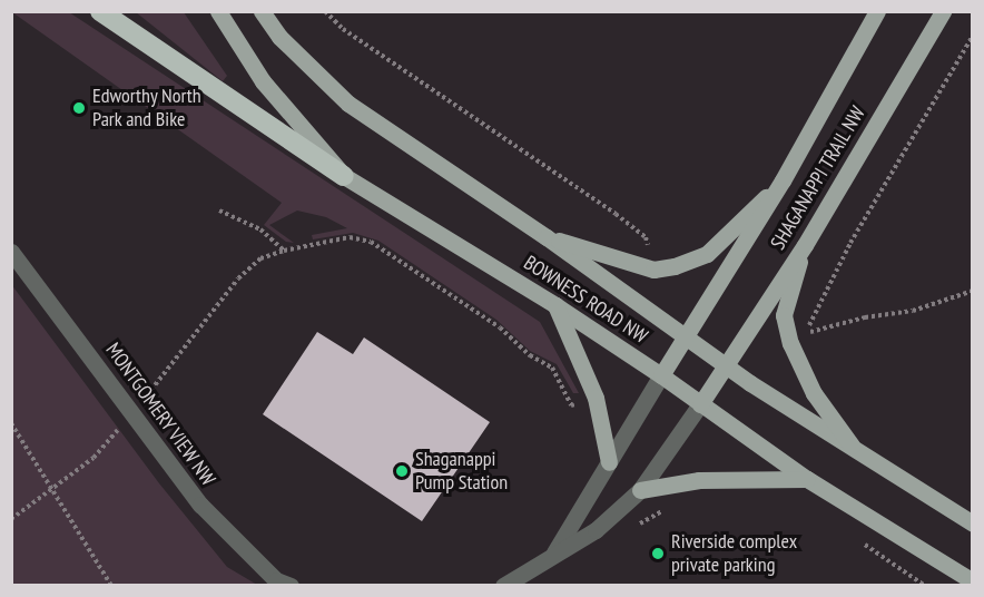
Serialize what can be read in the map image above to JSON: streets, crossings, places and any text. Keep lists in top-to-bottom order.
{
  "streets": {
    "main road": ["SHAGANAPPI TRAIL NW", "BOWNESS ROAD NW"],
    "lane": ["MONTGOMERY VIEW NW"]
  },
  "crossings": [
    ["SHAGANAPPI TRAIL NW", "BOWNESS ROAD NW"]
  ],
  "places": ["Edworthy North Park and Bike", "Shaganappi Pump Station", "Riverside complex private parking"]
}
